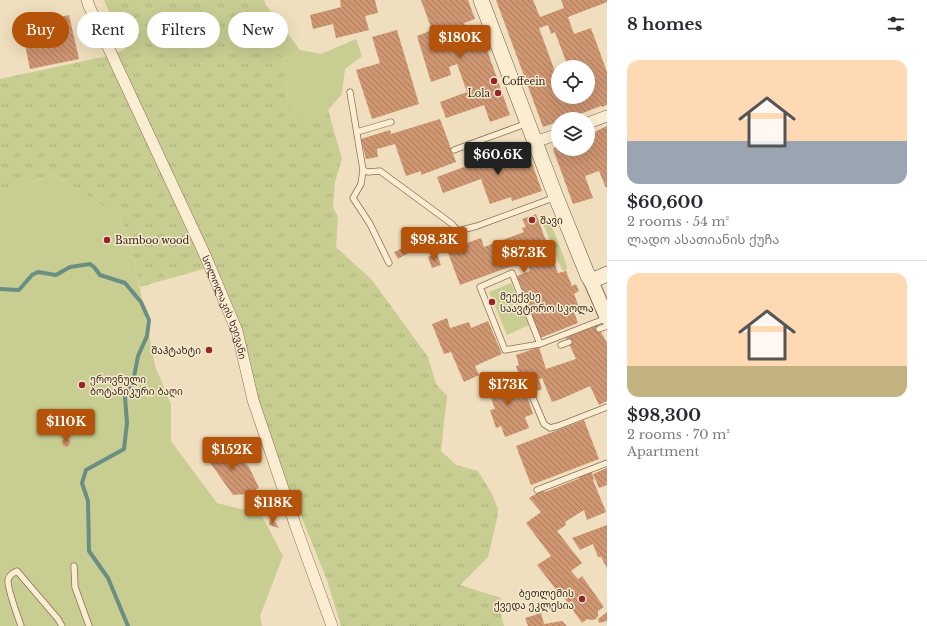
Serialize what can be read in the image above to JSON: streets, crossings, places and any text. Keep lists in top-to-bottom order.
{
  "streets": {
    "street": ["სოლოლაკის ხეივანი"]
  },
  "places": [
    "Coffeein",
    "Lola",
    "შავი",
    "Bamboo wood",
    "მეექვსე საავტორო სკოლა",
    "შაჰტახტი",
    "ეროვნული ბოტანიკური ბაღი",
    "ბეთლემის ქვედა ეკლესია"
  ],
  "page": {
    "heading": "8 homes",
    "chip": [
      "Buy",
      "Rent",
      "Filters",
      "New"
    ],
    "price": [
      "$180K",
      "$60.6K",
      "$98.3K",
      "$87.3K",
      "$173K",
      "$110K",
      "$152K",
      "$118K"
    ],
    "list": [
      {
        "name": "$60,600",
        "note": "2 rooms · 54 m² · ლადო ასათიანის ქუჩა"
      },
      {
        "name": "$98,300",
        "note": "2 rooms · 70 m² · Apartment"
      }
    ]
  }
}
